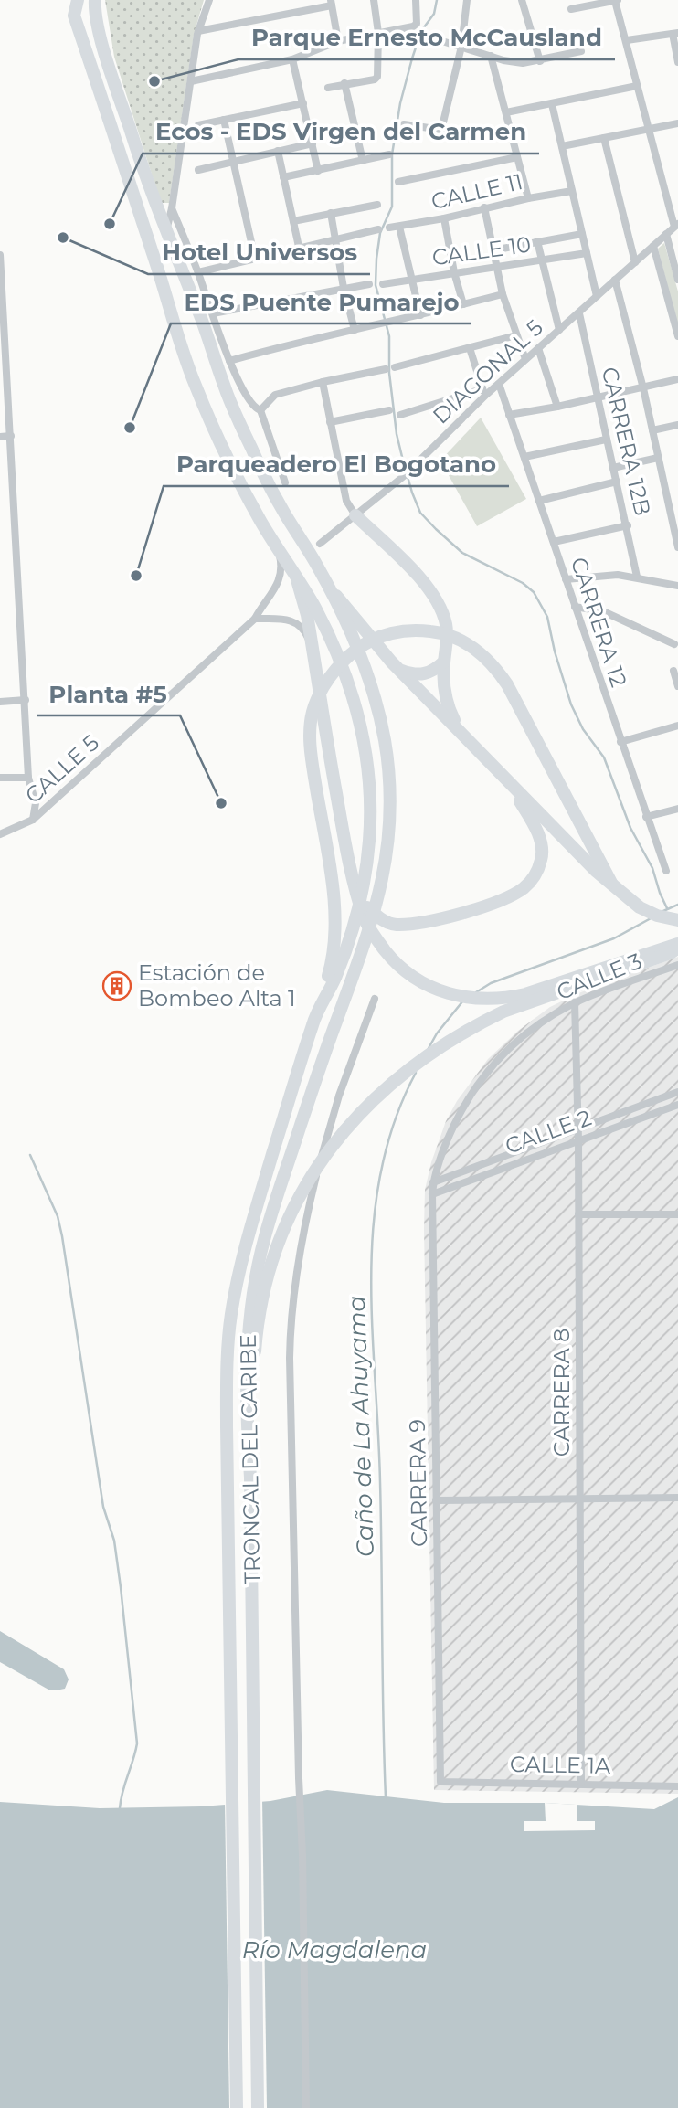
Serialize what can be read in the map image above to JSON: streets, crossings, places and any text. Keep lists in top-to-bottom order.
{
  "streets": {
    "main road": ["TRONCAL DEL CARIBE"],
    "street": [
      "CALLE 11",
      "CALLE 10",
      "DIAGONAL 5",
      "CARRERA 12B",
      "CARRERA 12",
      "CALLE 5",
      "CALLE 3",
      "CALLE 2",
      "CARRERA 8",
      "CARRERA 9",
      "CALLE 1A"
    ]
  },
  "crossings": [
    ["DIAGONAL 5", "CARRERA 12B"],
    ["DIAGONAL 5", "CARRERA 12"],
    ["CALLE 5", "TRONCAL DEL CARIBE"],
    ["CALLE 3", "CALLE 2"],
    ["CALLE 3", "CARRERA 8"],
    ["CALLE 3", "CARRERA 9"],
    ["CALLE 2", "CARRERA 8"],
    ["CALLE 2", "CARRERA 9"],
    ["CARRERA 8", "CALLE 1A"],
    ["CARRERA 9", "CALLE 1A"]
  ],
  "water": ["Caño de La Ahuyama", "Río Magdalena"],
  "places": {
    "other": [
      "Parque Ernesto McCausland",
      "Ecos - EDS Virgen del Carmen",
      "Hotel Universos",
      "EDS Puente Pumarejo",
      "Parqueadero El Bogotano",
      "Planta #5"
    ],
    "building": ["Estación de Bombeo Alta 1"]
  }
}
